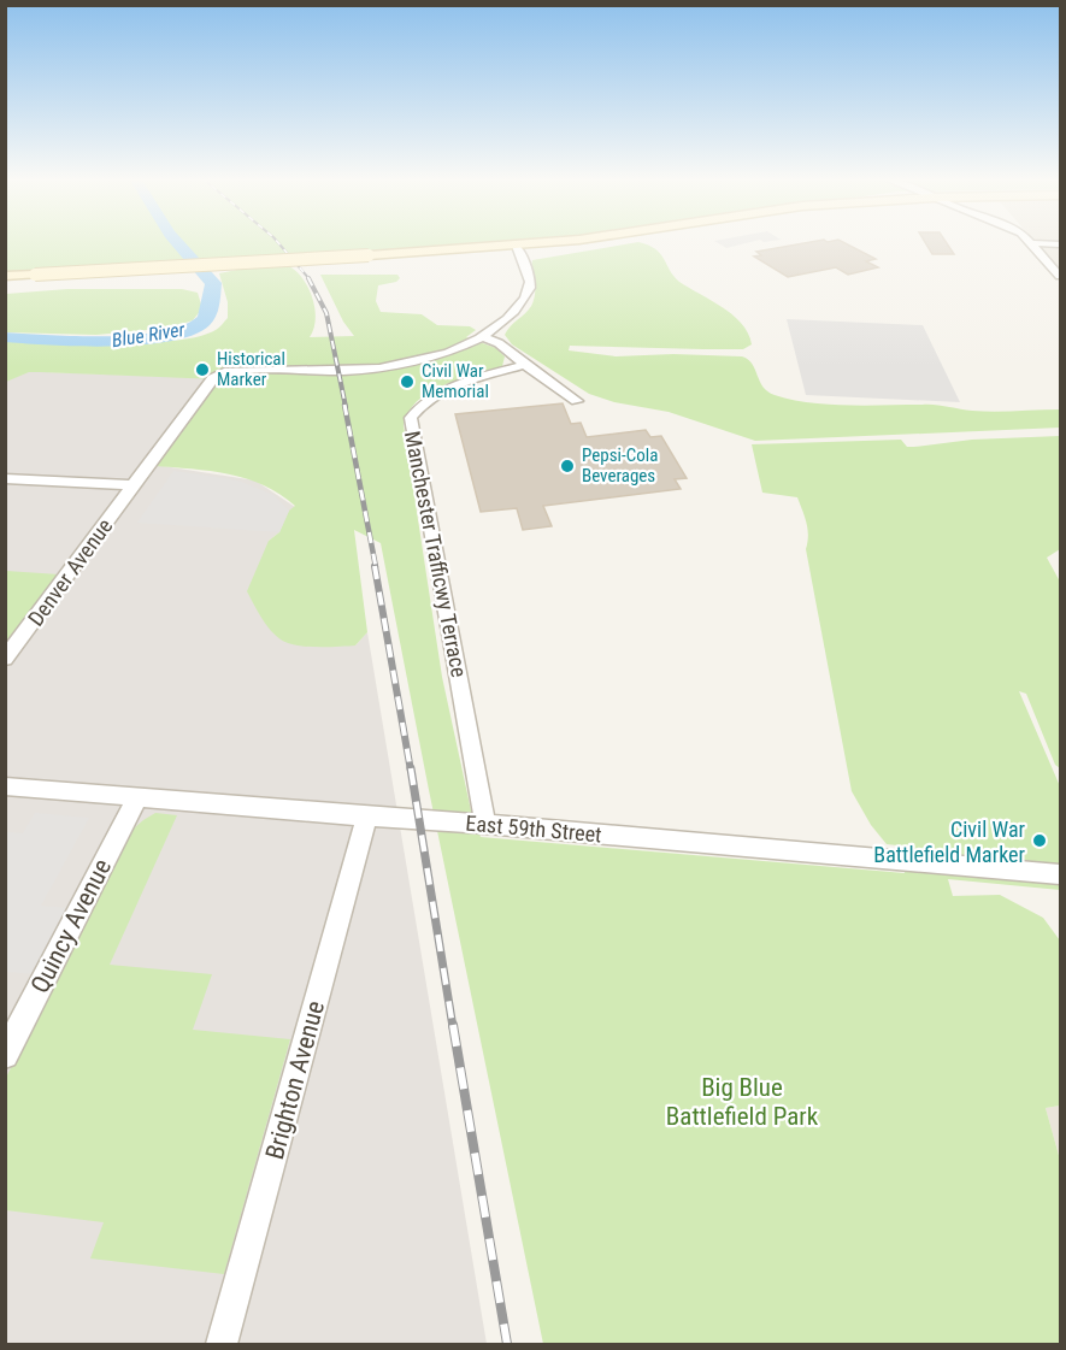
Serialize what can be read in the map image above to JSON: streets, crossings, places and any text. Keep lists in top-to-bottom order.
{
  "streets": {
    "street": [
      "Manchester Trafficwy Terrace",
      "Denver Avenue",
      "East 59th Street",
      "Quincy Avenue",
      "Brighton Avenue"
    ]
  },
  "crossings": [
    ["Manchester Trafficwy Terrace", "East 59th Street"],
    ["East 59th Street", "Quincy Avenue"],
    ["East 59th Street", "Brighton Avenue"]
  ],
  "water": ["Blue River"],
  "parks": ["Big Blue Battlefield Park"],
  "places": [
    "Historical Marker",
    "Civil War Memorial",
    "Pepsi-Cola Beverages",
    "Civil War Battlefield Marker"
  ]
}
